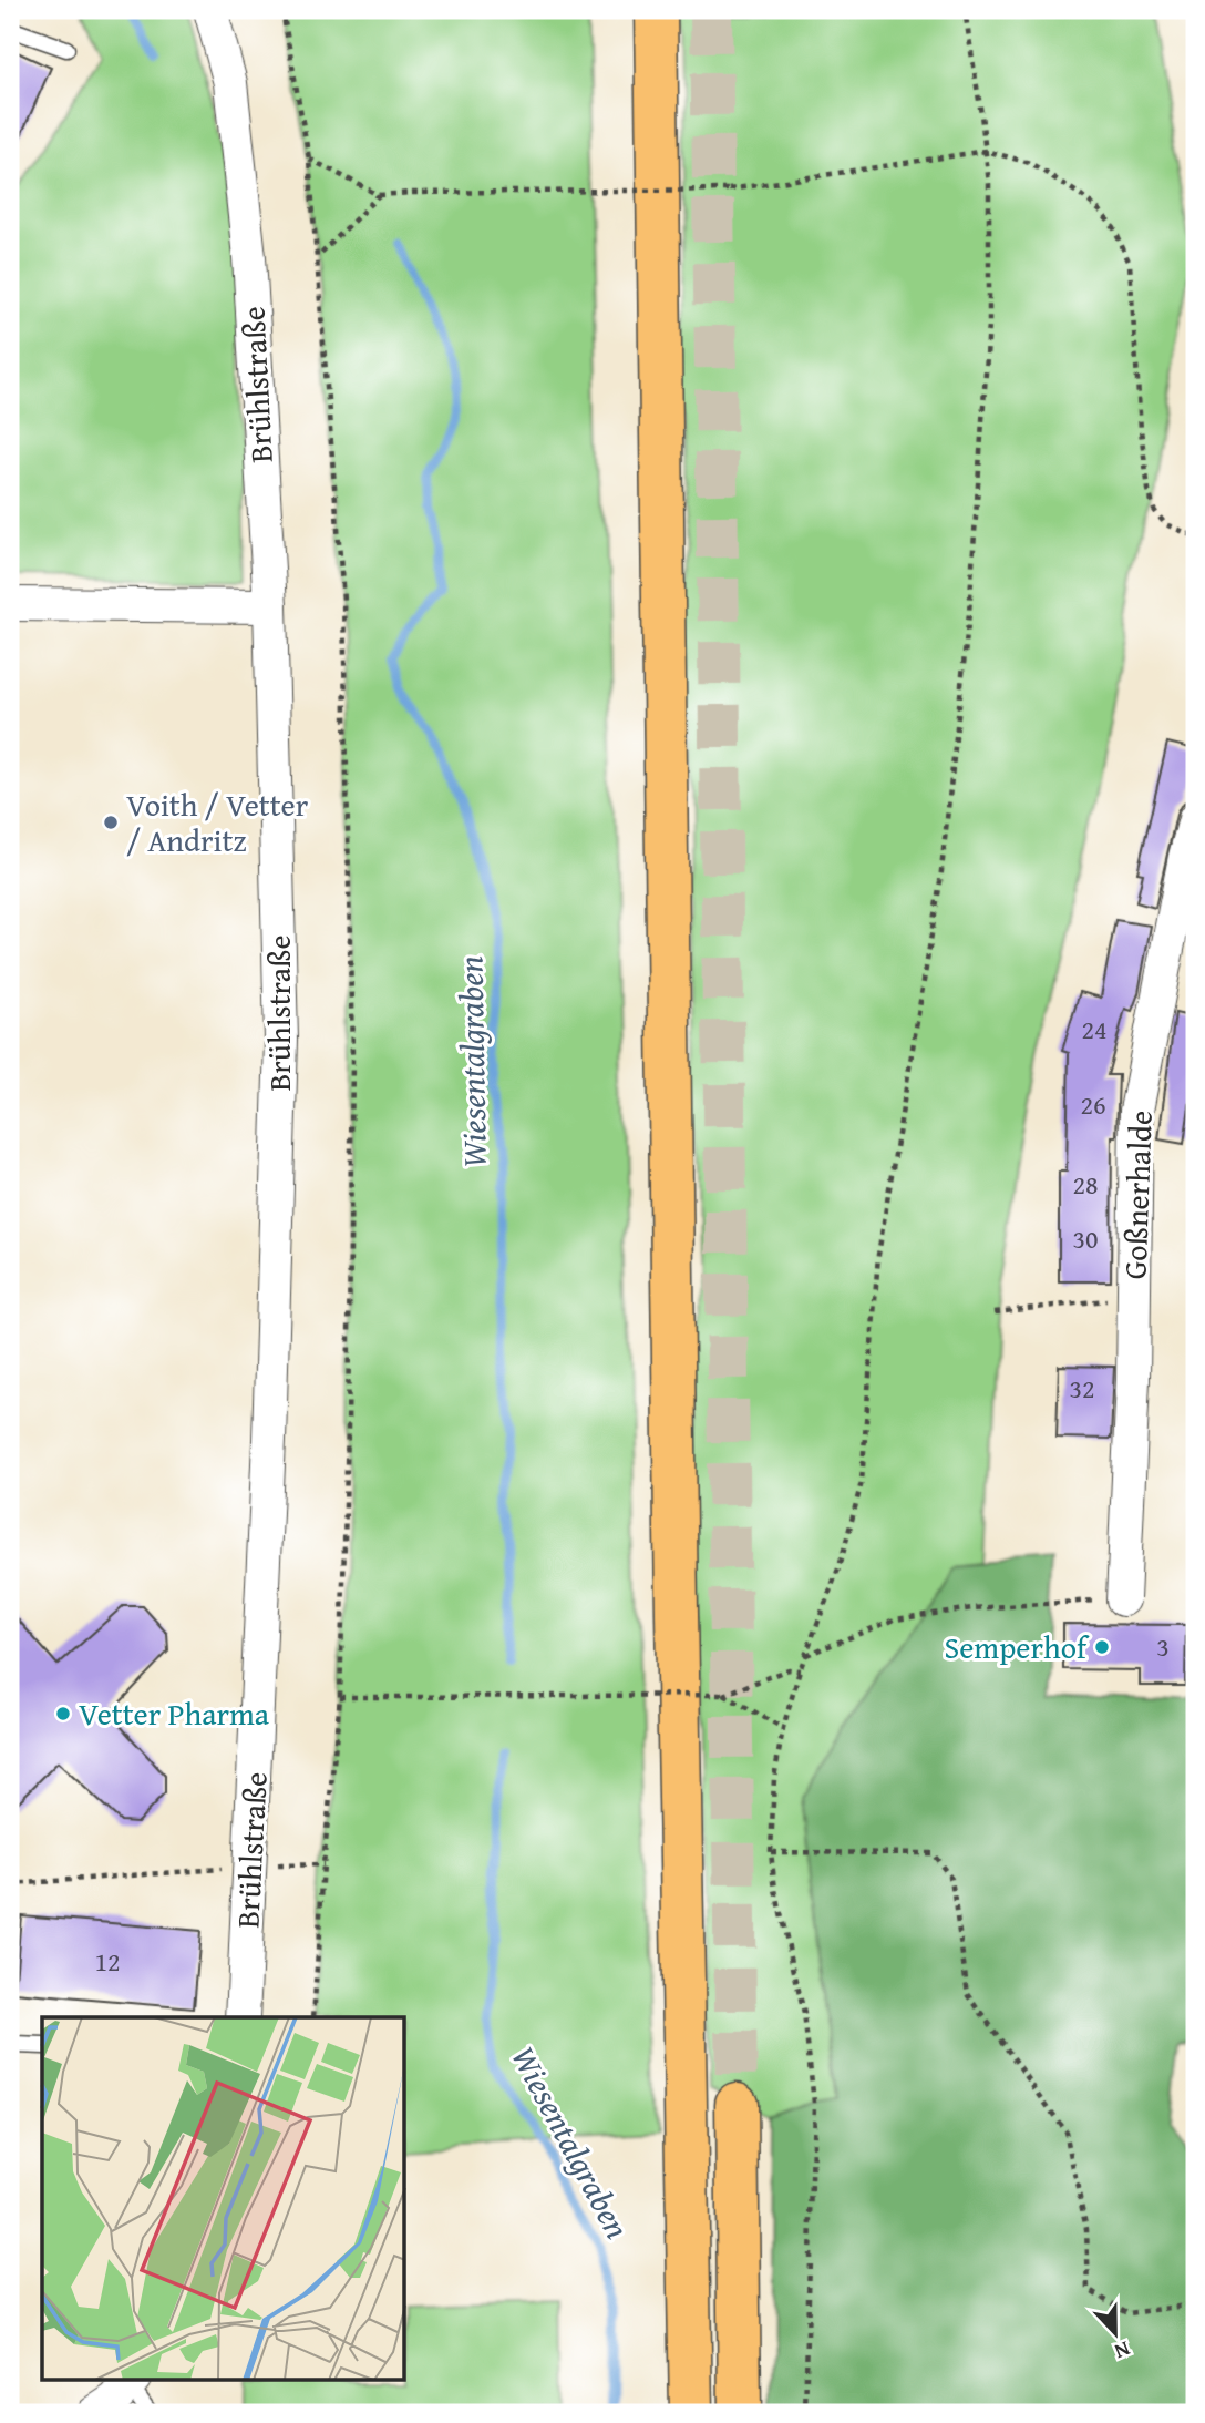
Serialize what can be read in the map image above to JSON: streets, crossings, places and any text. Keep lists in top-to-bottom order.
{
  "streets": {
    "street": ["Brühlstraße", "Goßnerhalde"]
  },
  "water": ["Wiesentalgraben"],
  "places": ["Voith / Vetter / Andritz", "Semperhof", "Vetter Pharma"],
  "house_numbers": [
    "24",
    "26",
    "28",
    "30",
    "32",
    "3",
    "12"
  ],
  "north": "bottom"
}
